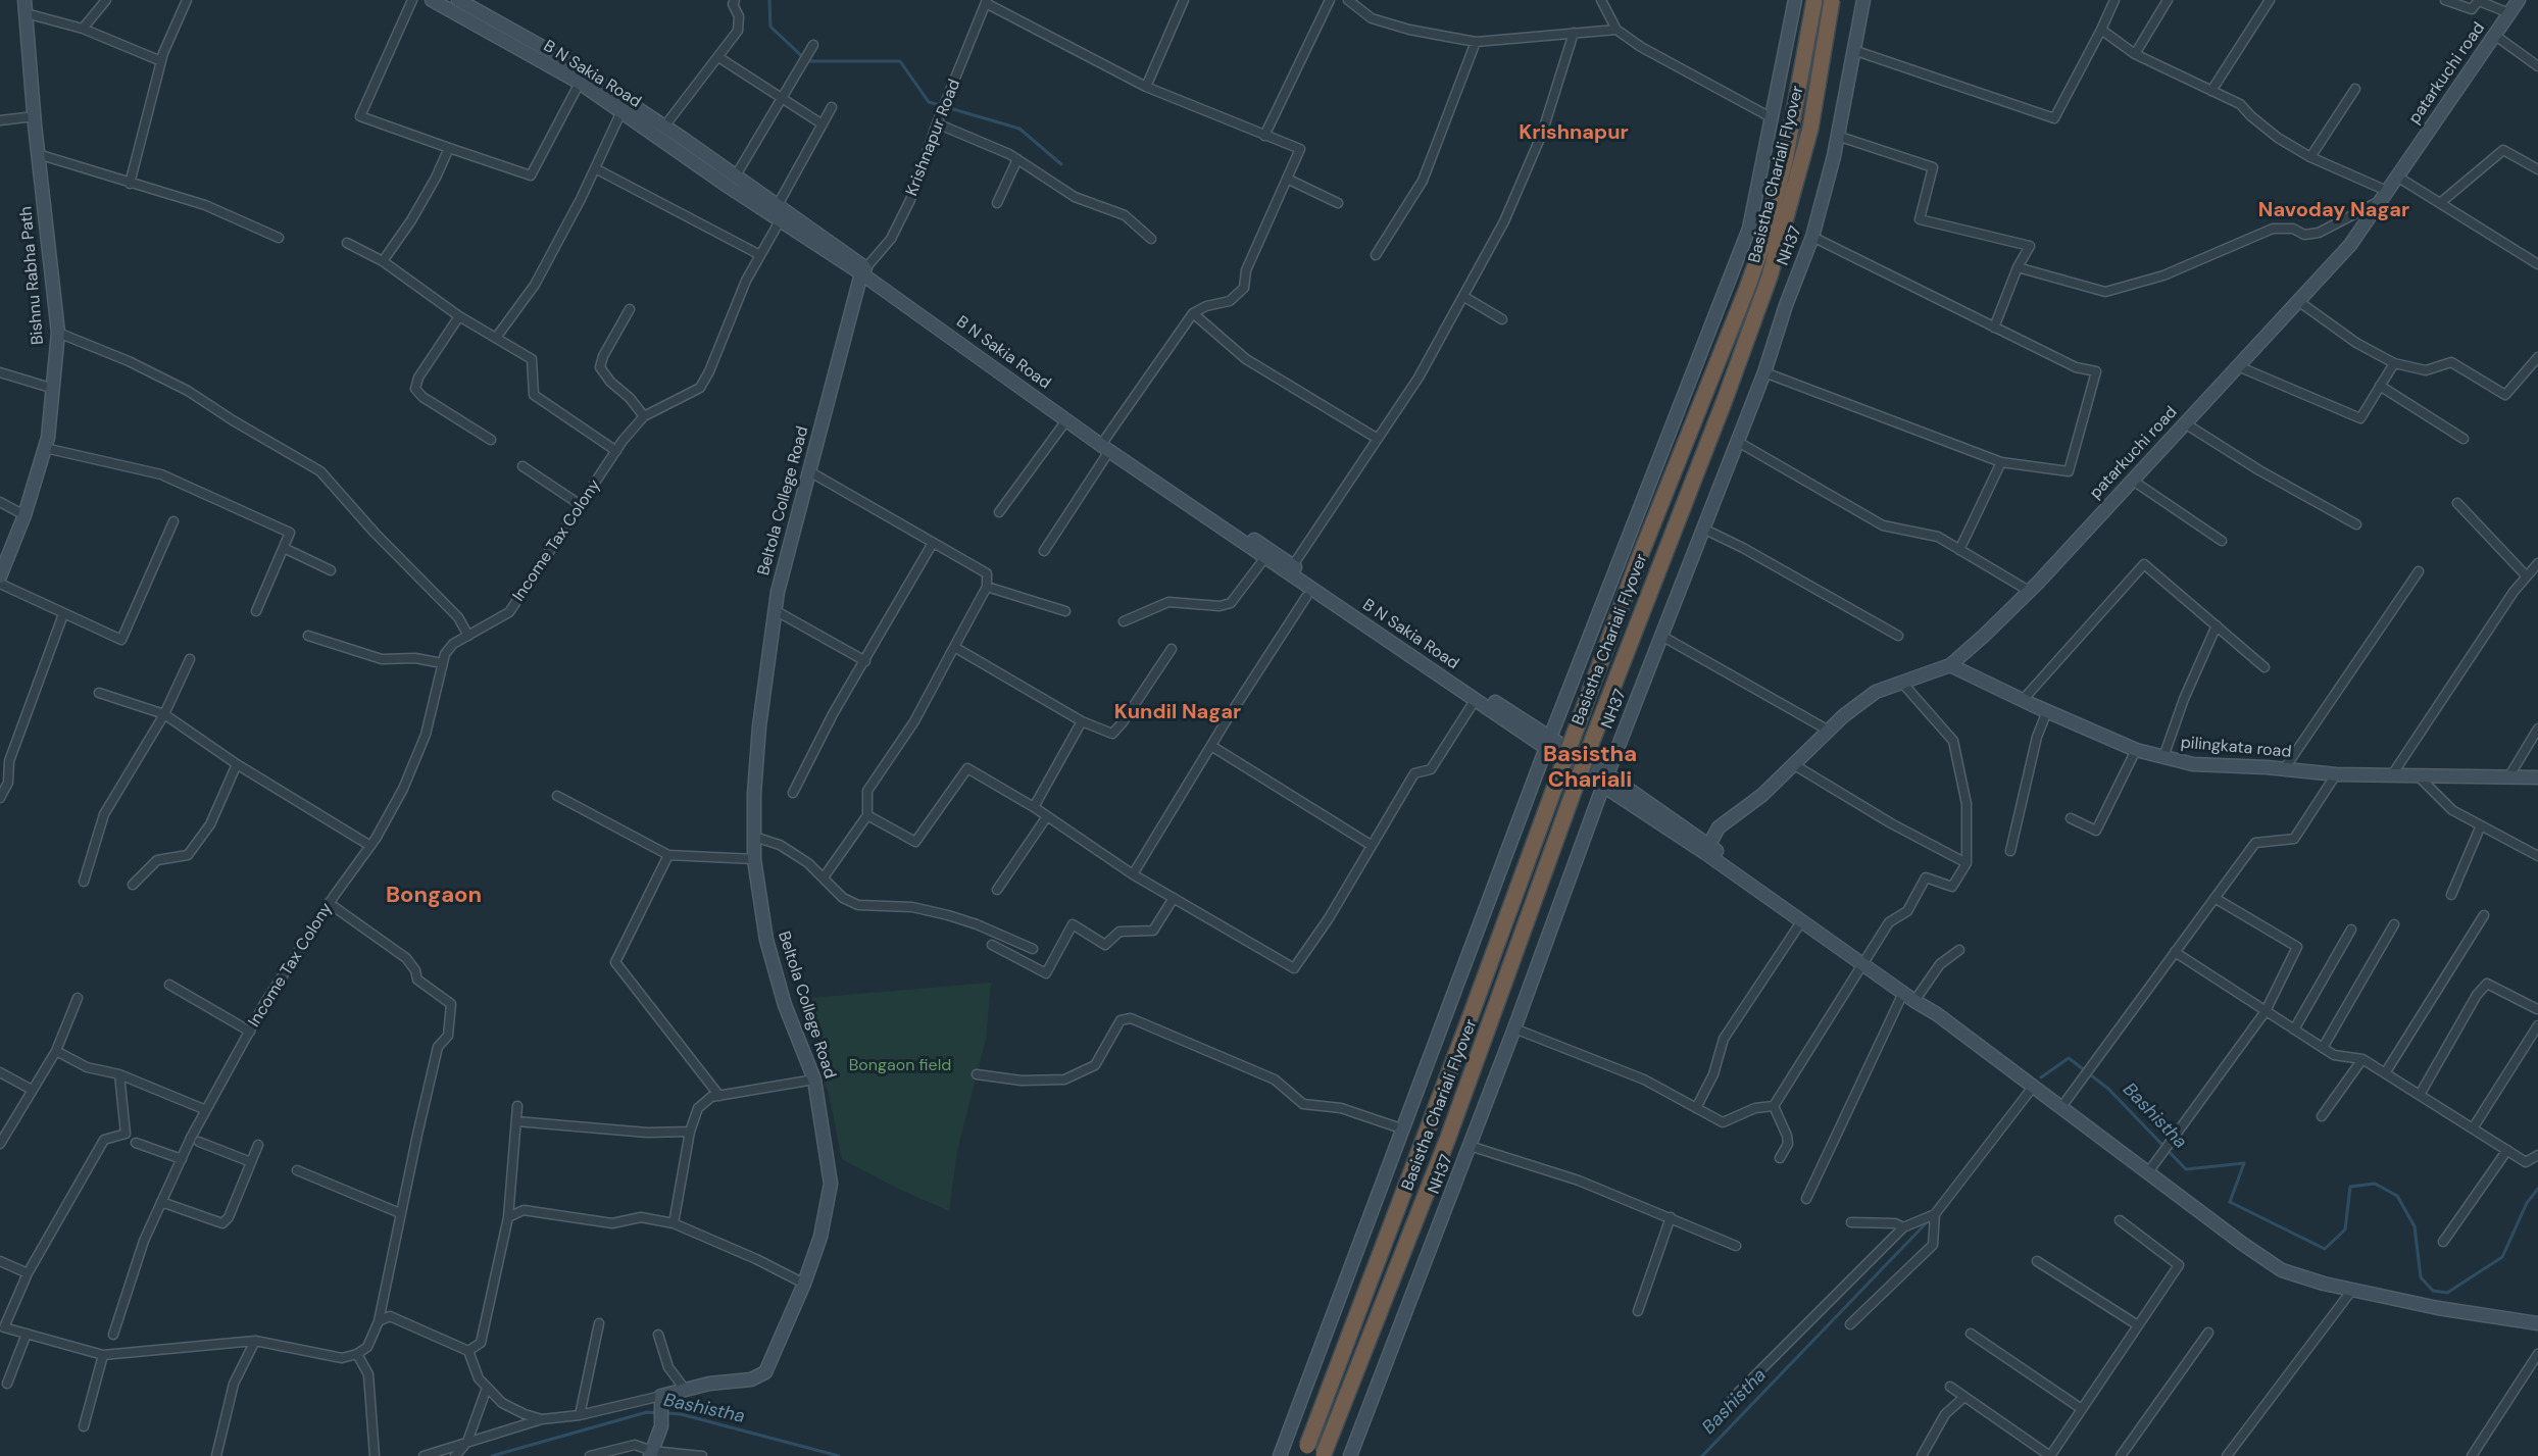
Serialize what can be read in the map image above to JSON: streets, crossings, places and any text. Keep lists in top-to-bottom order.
{
  "streets": {
    "highway": ["Basistha Chariali Flyover"],
    "street": [
      "patarkuchi road",
      "B N Sakia Road",
      "Krishnapur Road",
      "NH37",
      "Bishnu Rabha Path",
      "Beltola College Road",
      "Income Tax Colony",
      "pilingkata road"
    ]
  },
  "crossings": [
    ["patarkuchi road", "pilingkata road"],
    ["B N Sakia Road", "Krishnapur Road"],
    ["B N Sakia Road", "Beltola College Road"],
    ["B N Sakia Road", "Income Tax Colony"],
    ["Krishnapur Road", "Beltola College Road"]
  ],
  "districts": [
    "Krishnapur",
    "Navoday Nagar",
    "Kundil Nagar",
    "Basistha Chariali",
    "Bongaon"
  ],
  "water": ["Bashistha"],
  "parks": ["Bongaon field"]
}
